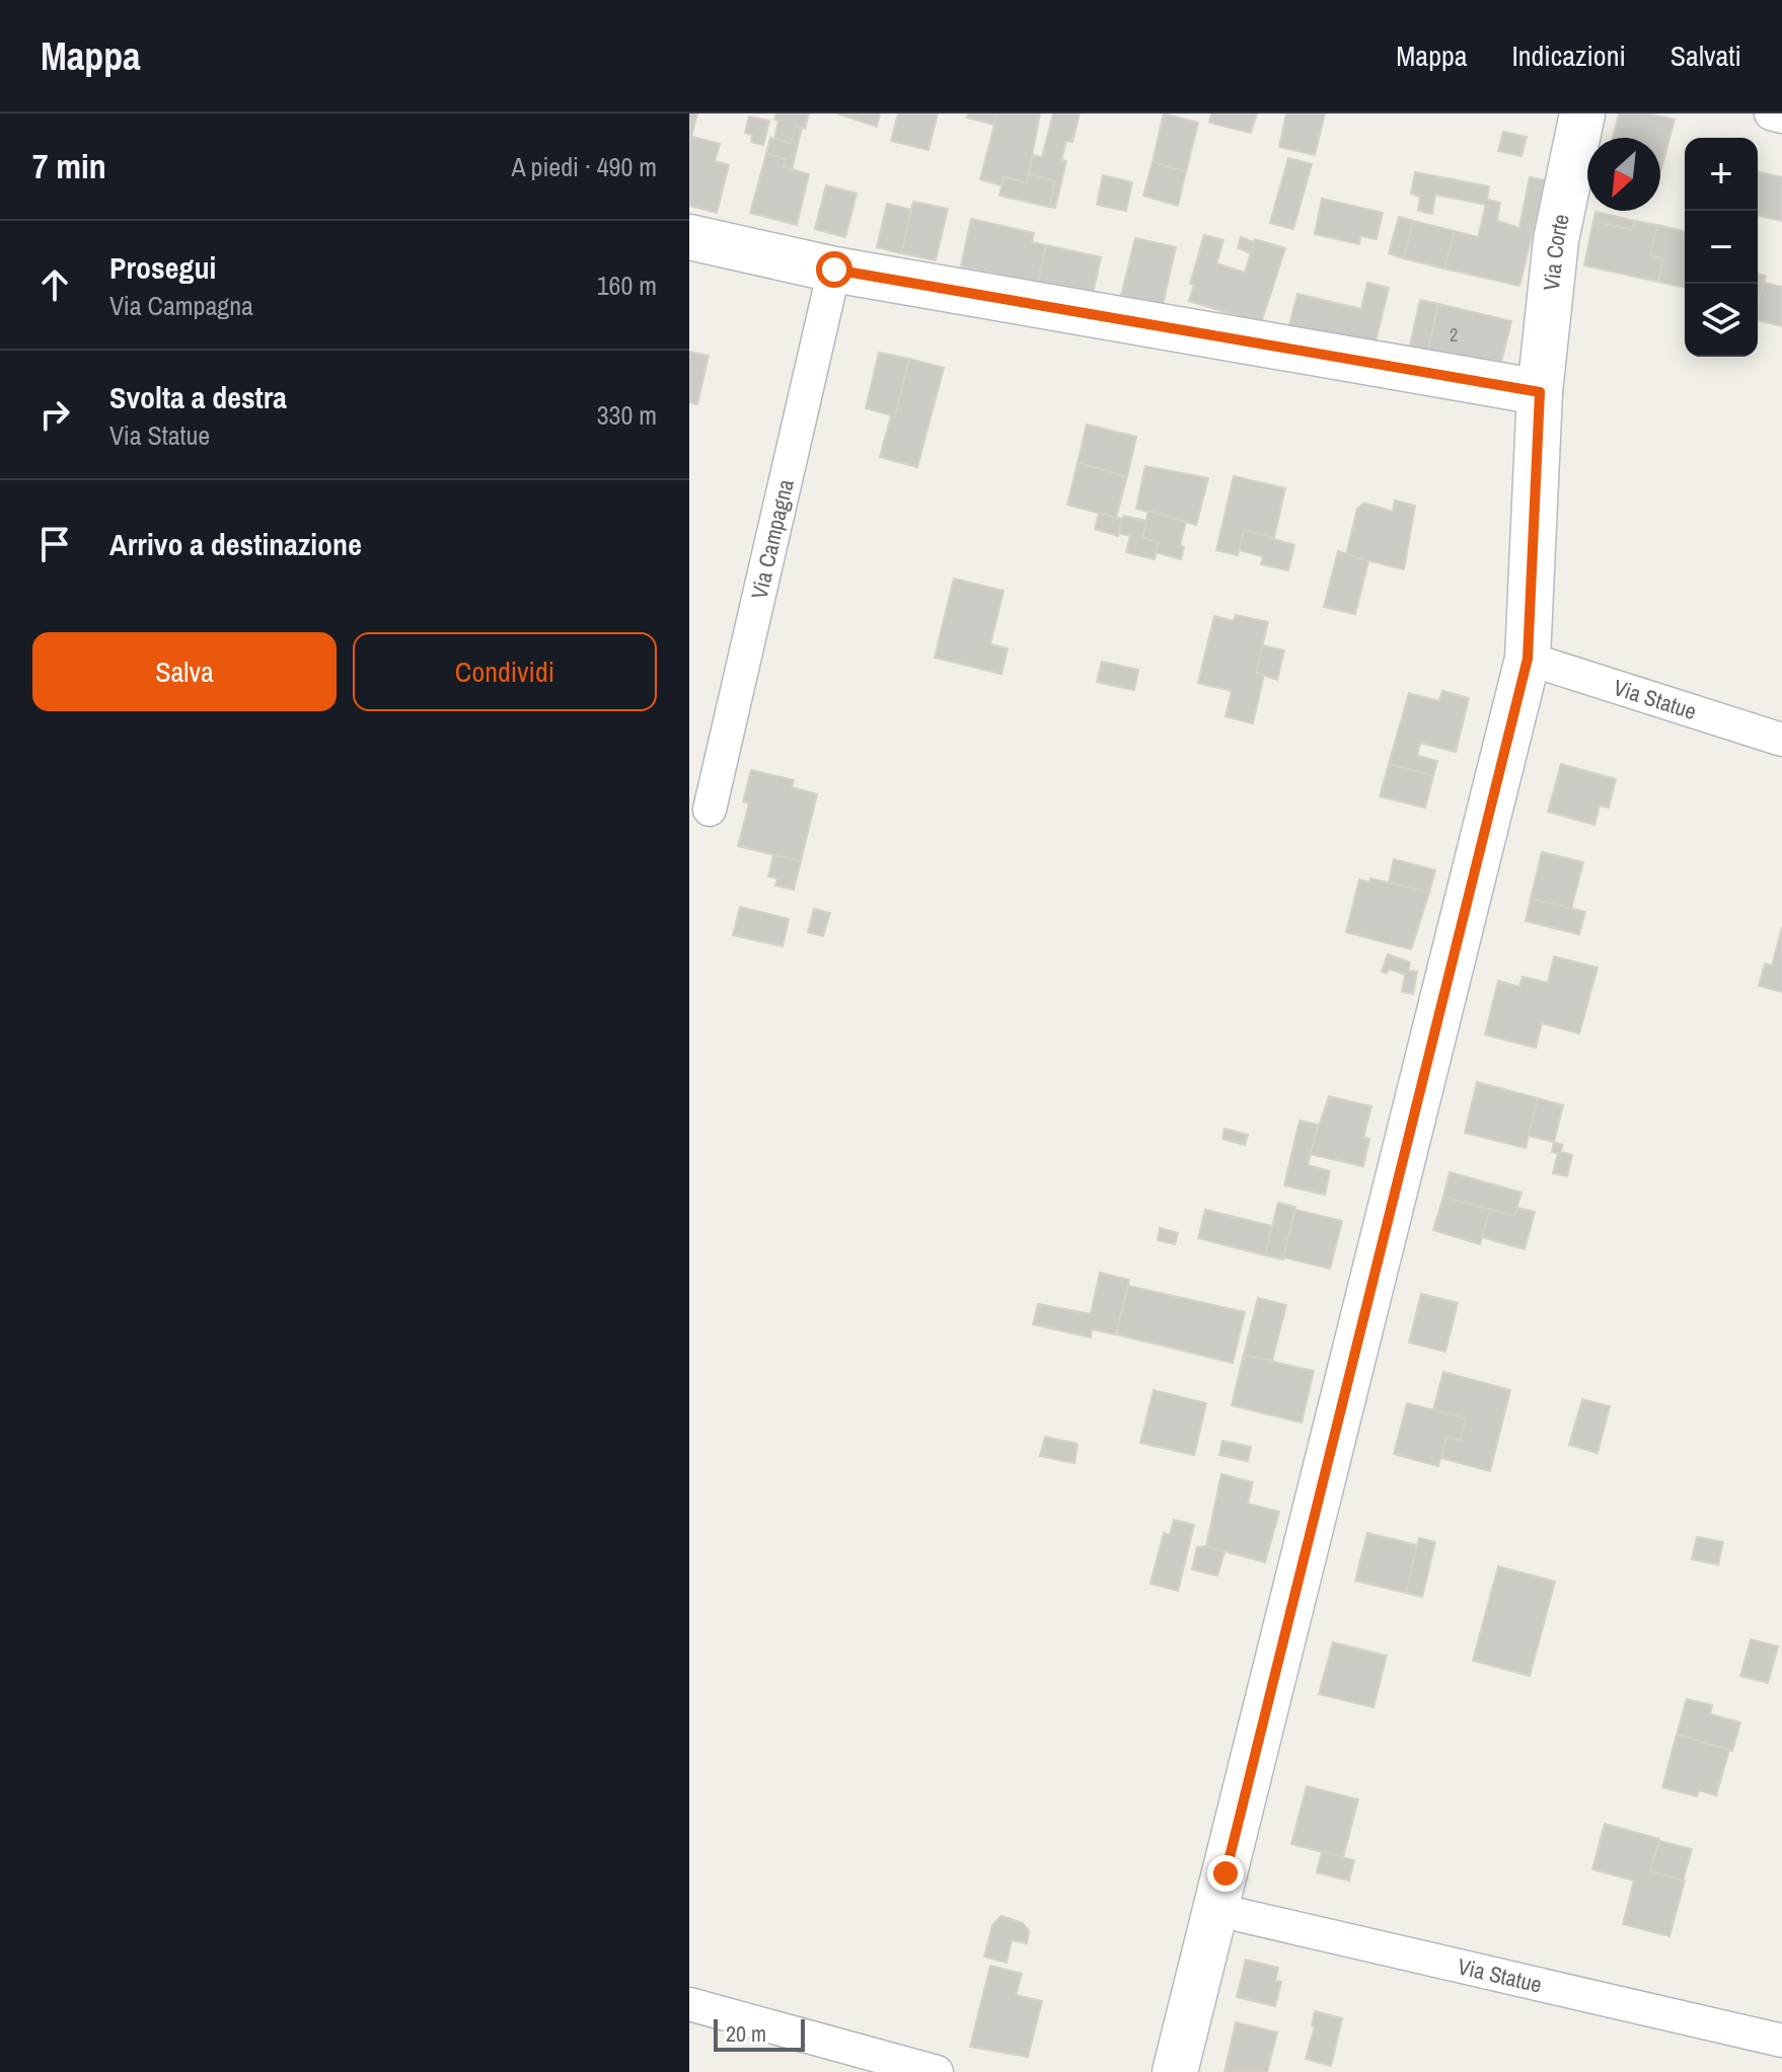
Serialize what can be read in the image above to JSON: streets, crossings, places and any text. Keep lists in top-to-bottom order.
{
  "streets": {
    "main road": ["Via Corte"],
    "street": ["Via Campagna", "Via Statue"]
  },
  "house_numbers": ["2"],
  "scale_bar": "20 m",
  "north": "bottom left",
  "page": {
    "header": "Mappa",
    "nav": ["Mappa", "Indicazioni", "Salvati"],
    "heading": ["7 min", "A piedi · 490 m"],
    "map_buttons": ["+", "−"],
    "list": [
      ["Prosegui", "Via Campagna", "160 m"],
      ["Svolta a destra", "Via Statue", "330 m"],
      "Arrivo a destinazione"
    ],
    "buttons": ["Salva", "Condividi"],
    "scale": "20 m"
  }
}
